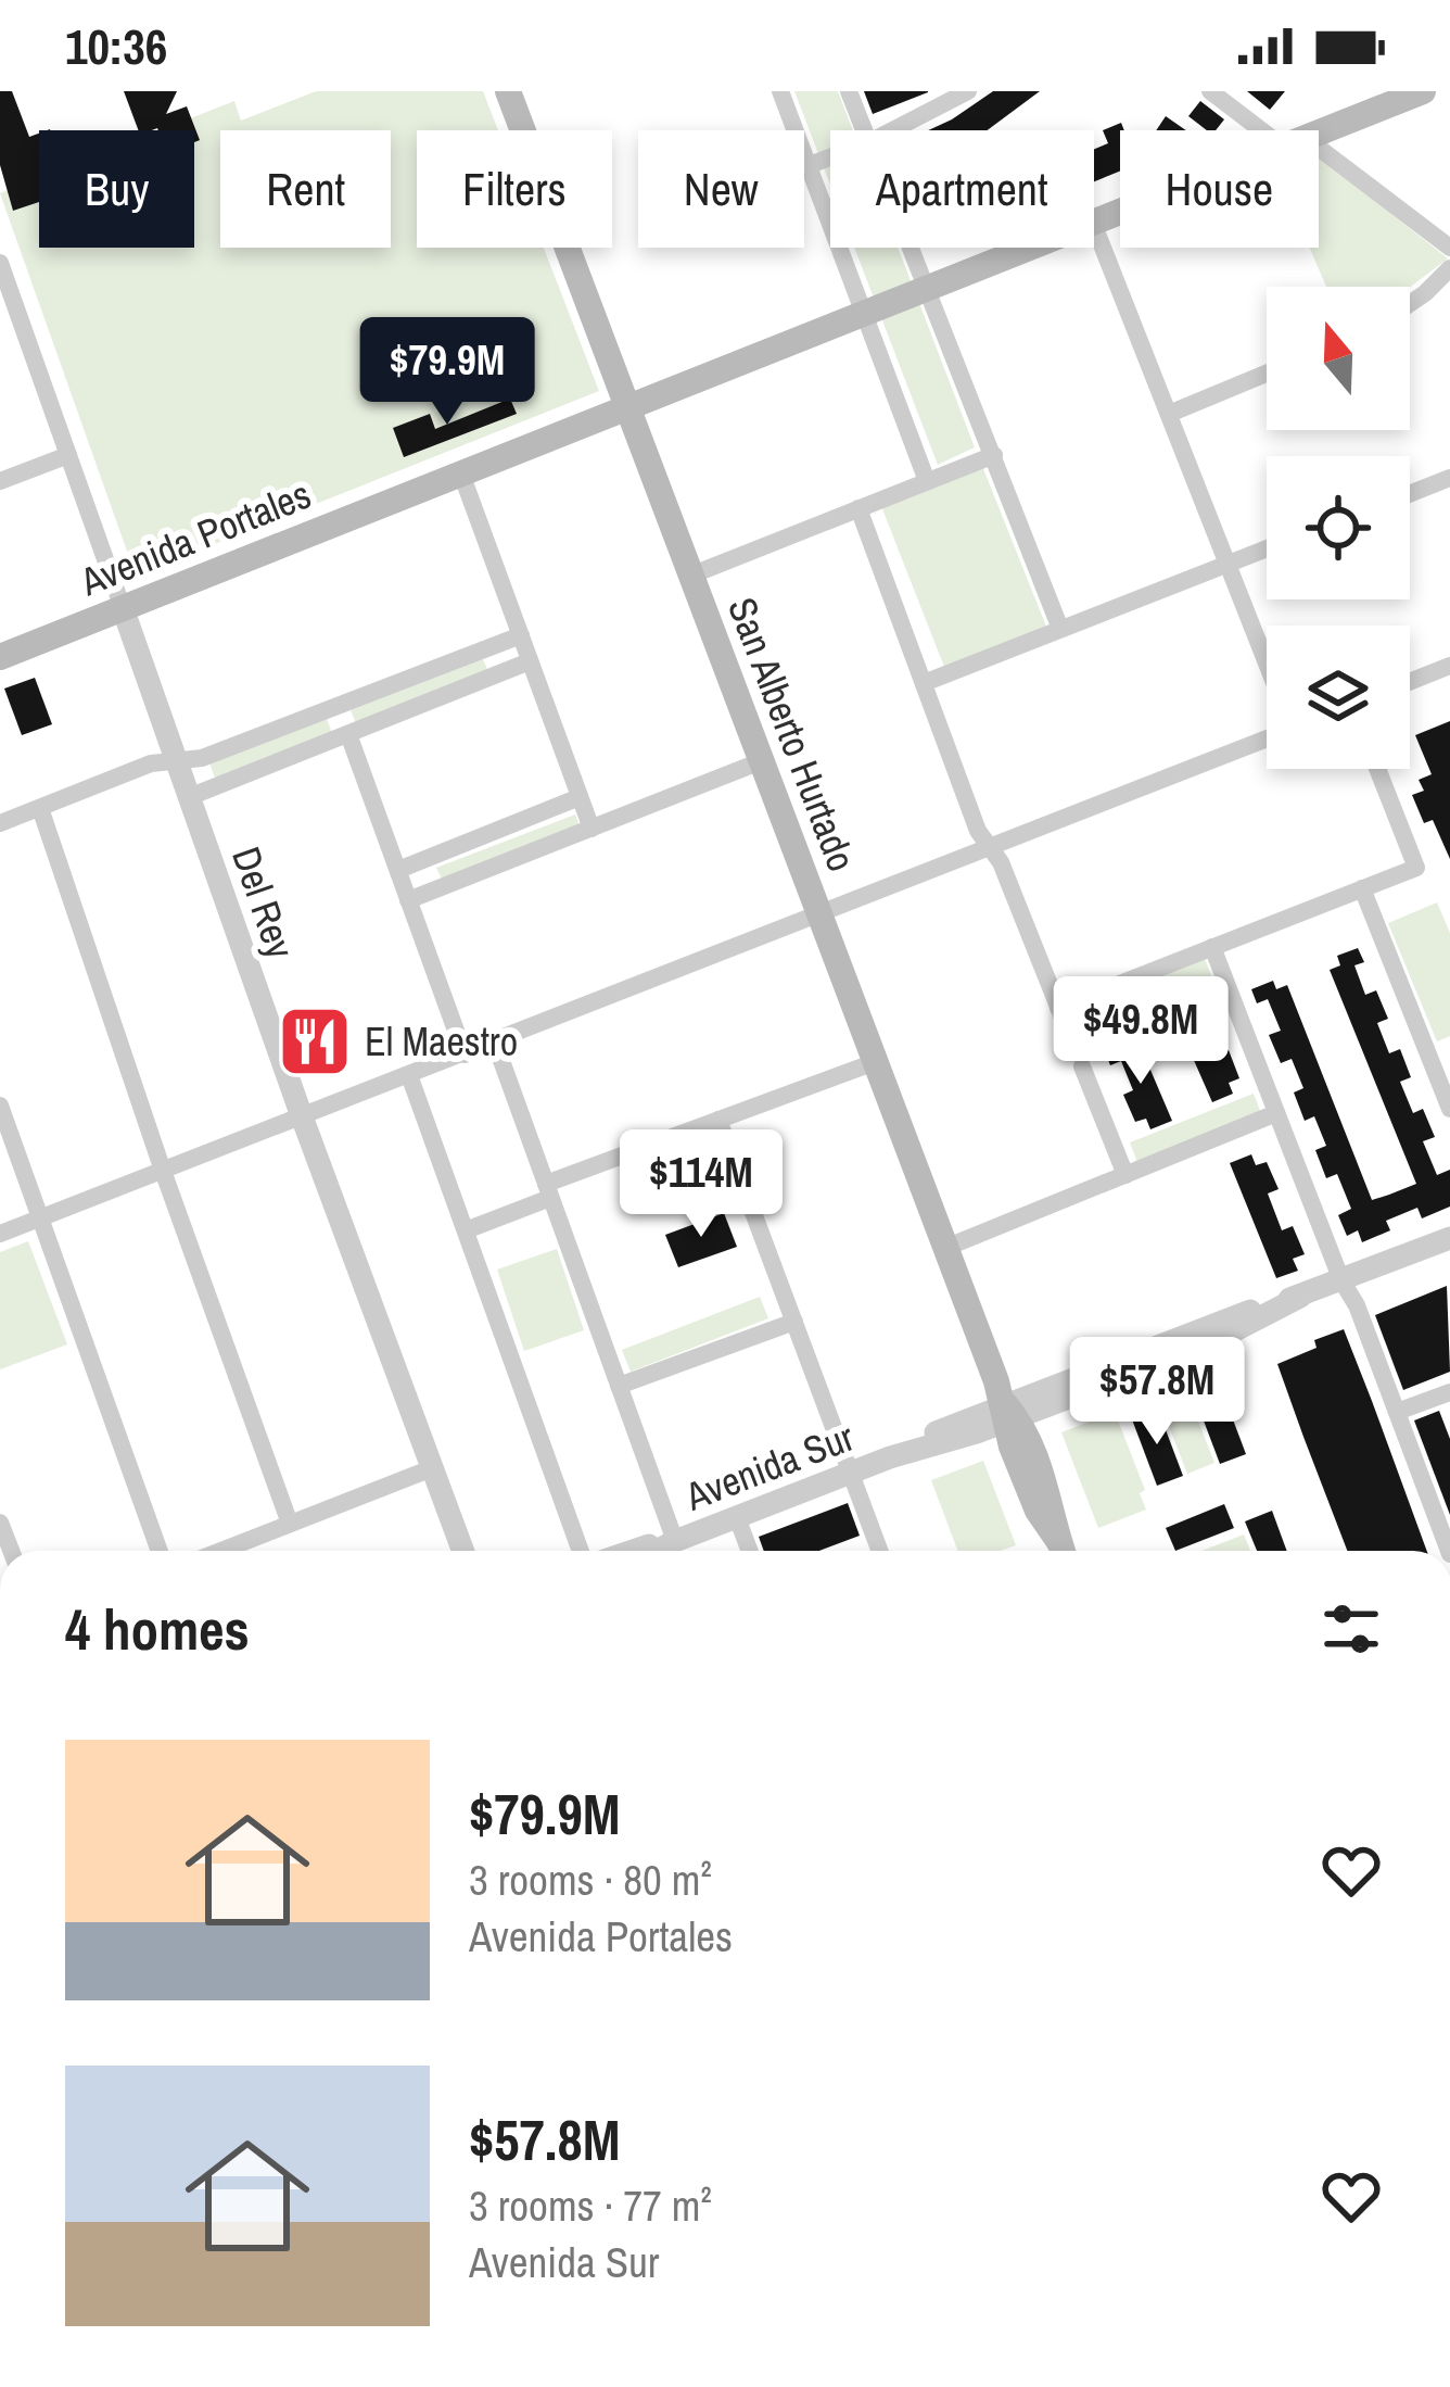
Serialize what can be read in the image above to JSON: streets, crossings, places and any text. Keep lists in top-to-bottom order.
{
  "streets": {
    "main road": ["Avenida Portales", "San Alberto Hurtado"],
    "street": ["Del Rey", "Avenida Sur"]
  },
  "crossings": [
    ["Avenida Portales", "San Alberto Hurtado"],
    ["Avenida Portales", "Del Rey"],
    ["San Alberto Hurtado", "Avenida Sur"]
  ],
  "places": {
    "restaurant": ["El Maestro"]
  },
  "north": "top",
  "page": {
    "status": "10:36",
    "chip": [
      "Buy",
      "Rent",
      "Filters",
      "New",
      "Apartment",
      "House"
    ],
    "price": [
      "$79.9M",
      "$49.8M",
      "$114M",
      "$57.8M"
    ],
    "heading": "4 homes",
    "list": [
      {
        "name": "$79.9M",
        "note": "3 rooms · 80 m² · Avenida Portales"
      },
      {
        "name": "$57.8M",
        "note": "3 rooms · 77 m² · Avenida Sur"
      }
    ]
  }
}
